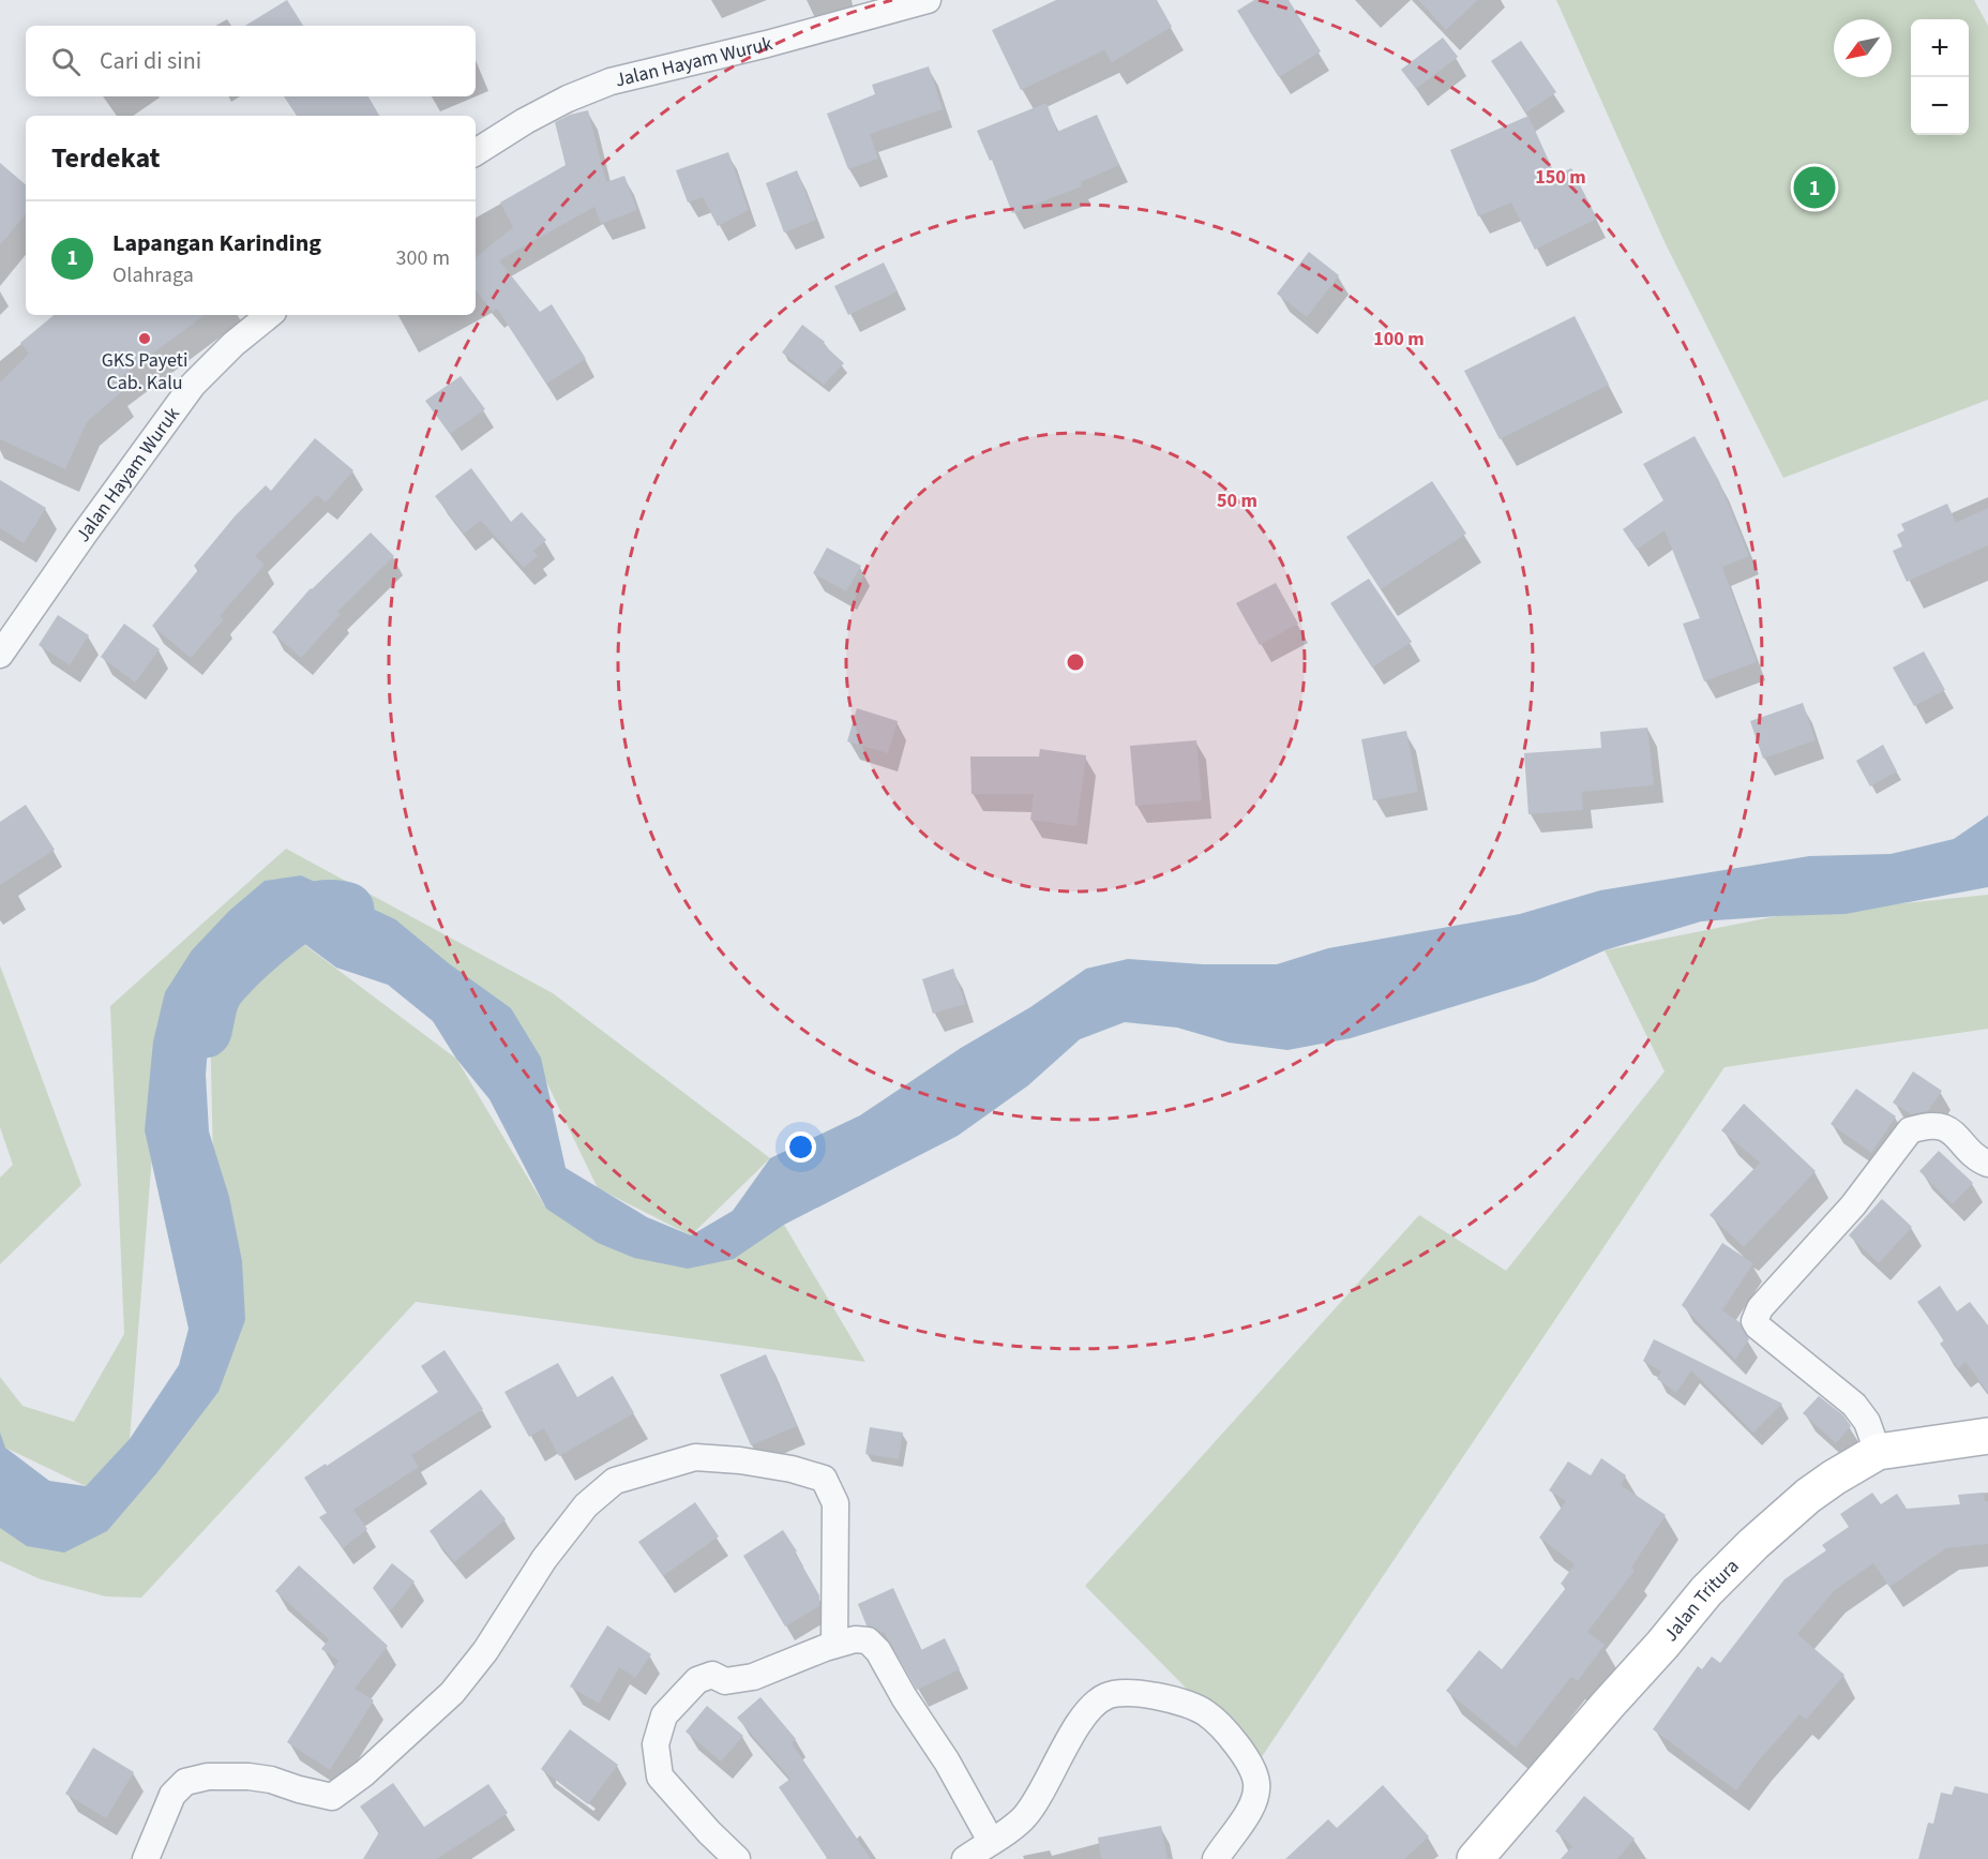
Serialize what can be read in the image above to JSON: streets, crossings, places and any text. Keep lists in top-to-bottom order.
{
  "streets": {
    "street": ["Jalan Hayam Wuruk", "Jalan Tritura"]
  },
  "places": ["GKS Payeti Cab. Kalu"],
  "north": "bottom left",
  "page": {
    "map_buttons": ["+", "−"],
    "search": "Cari di sini",
    "heading": "Terdekat",
    "pins": "1",
    "list": [
      {
        "mark": "1",
        "name": "Lapangan Karinding",
        "note": "Olahraga",
        "value": "300 m"
      }
    ]
  },
  "rings": ["150 m", "100 m", "50 m"]
}
